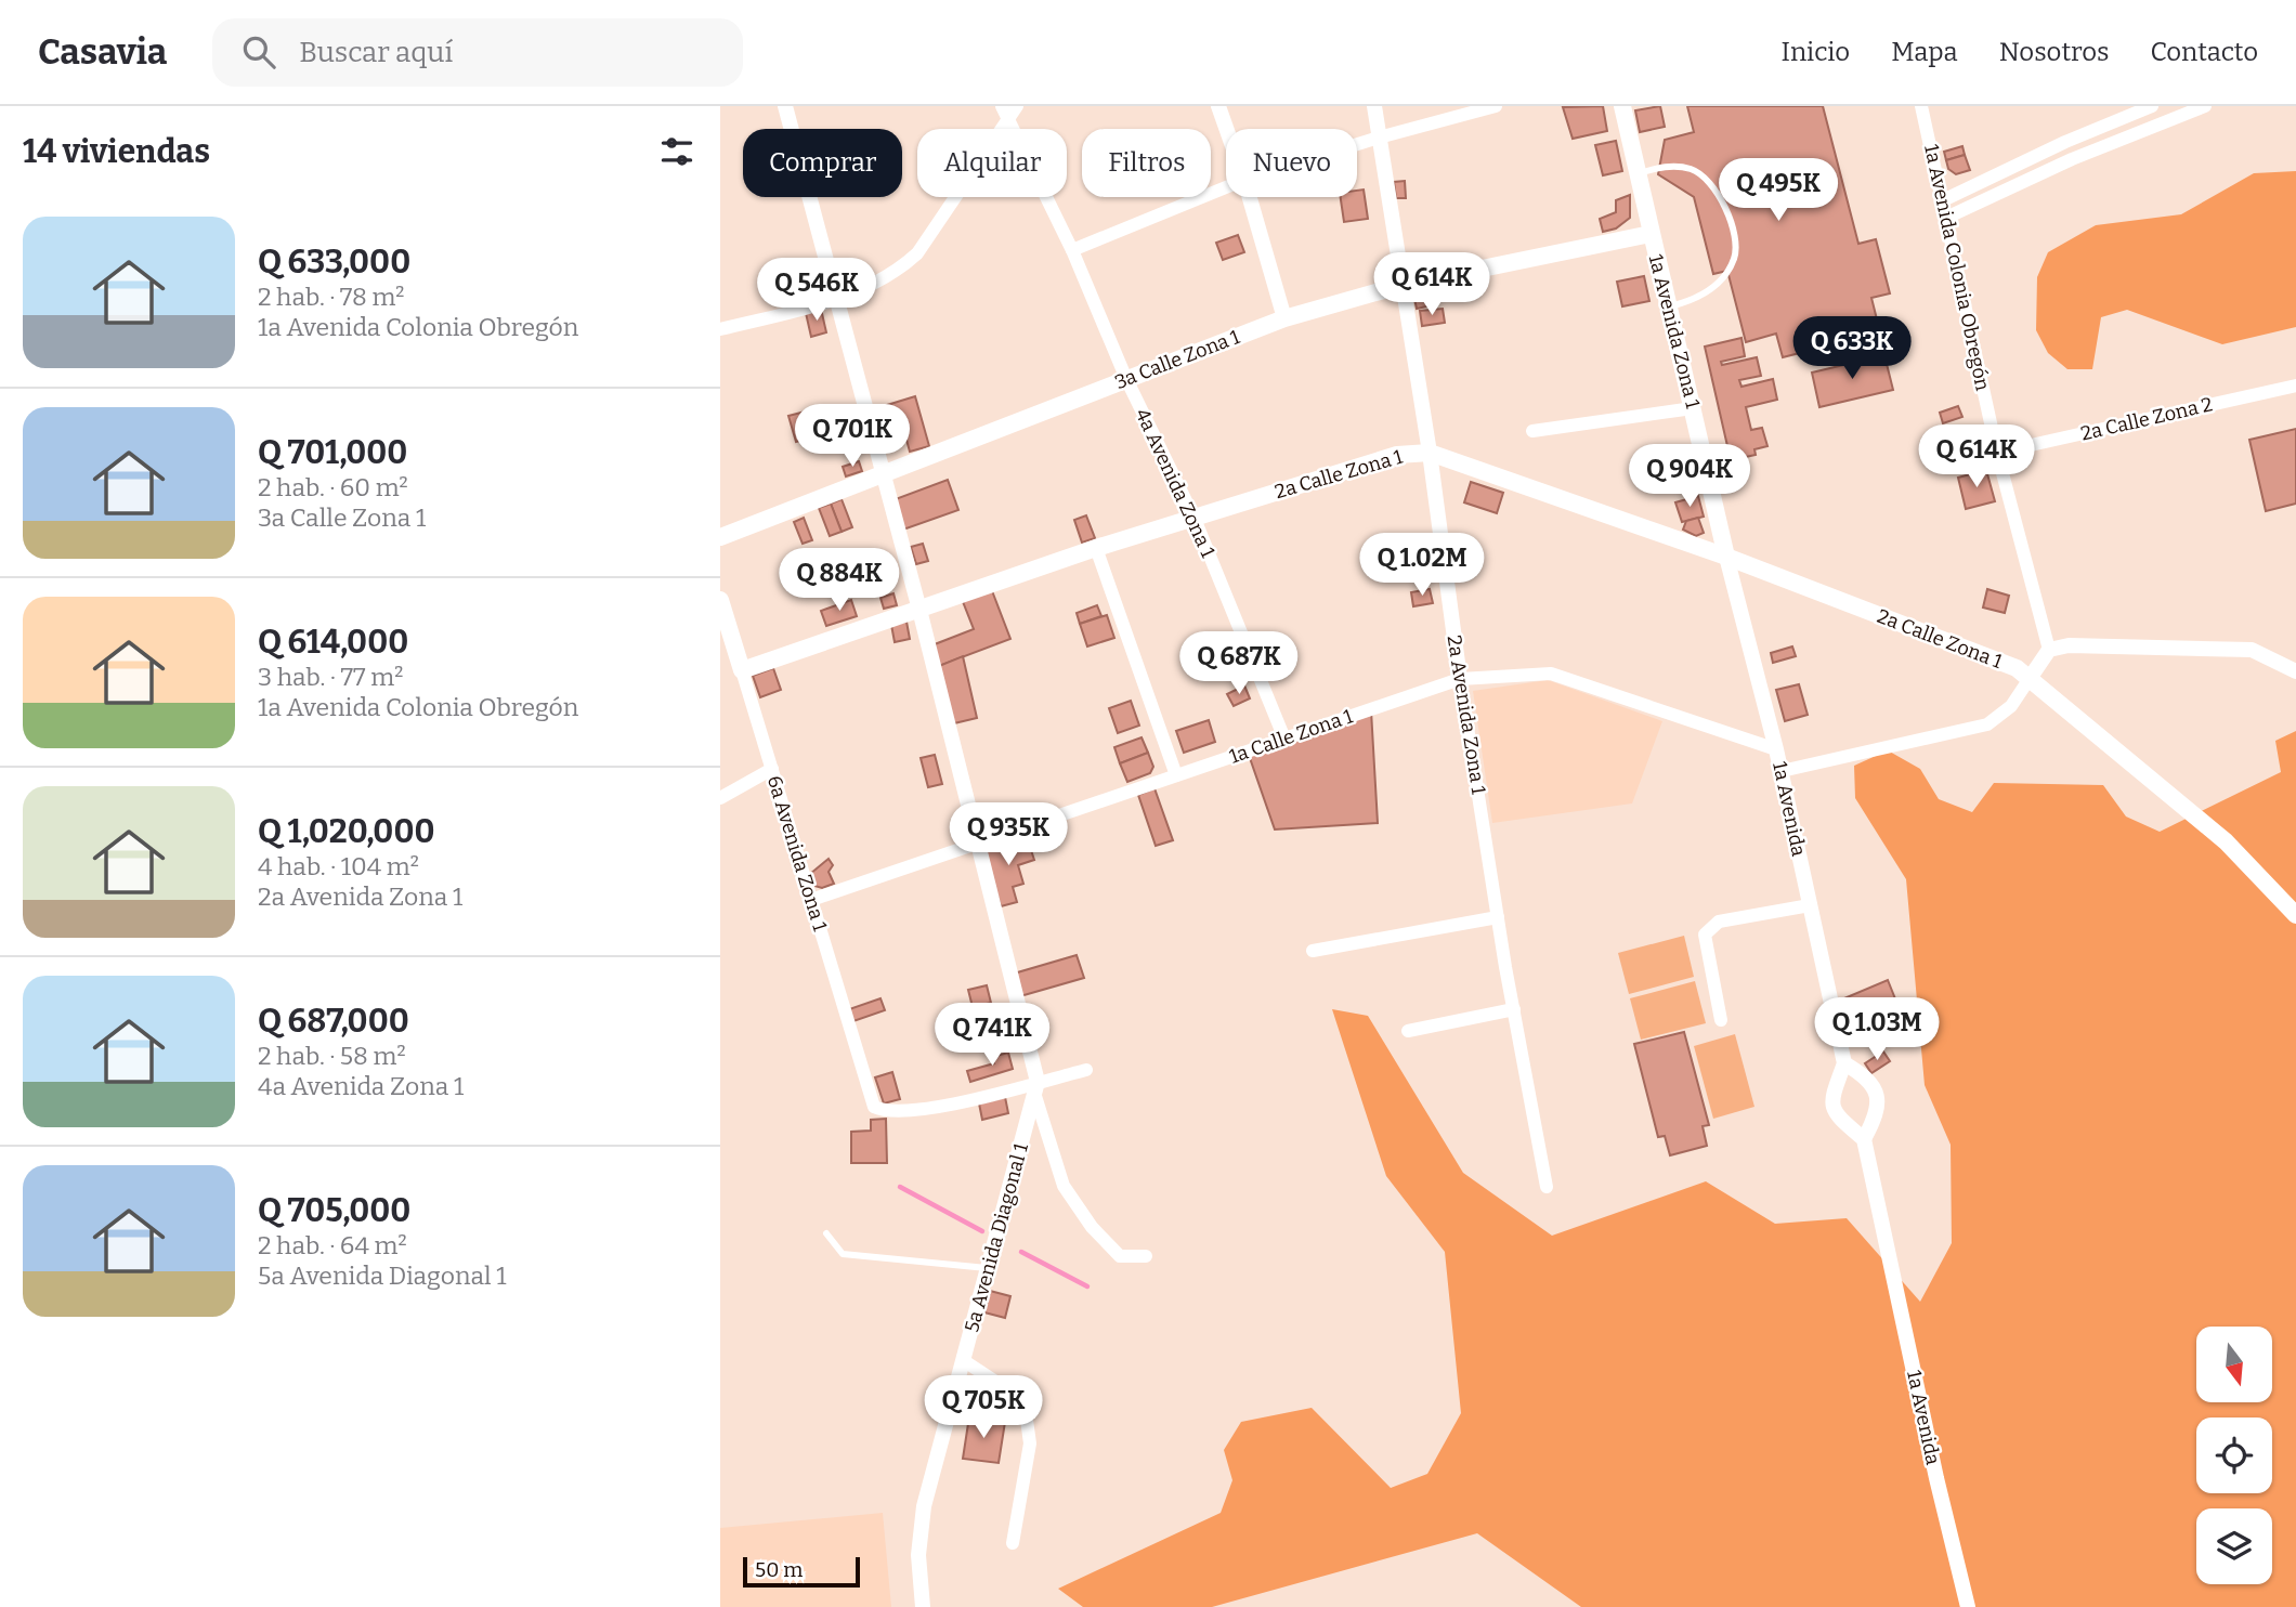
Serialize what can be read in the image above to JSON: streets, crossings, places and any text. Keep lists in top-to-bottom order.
{
  "streets": {
    "main road": [
      "1a Avenida Zona 1",
      "3a Calle Zona 1",
      "2a Calle Zona 1",
      "6a Avenida Zona 1"
    ],
    "street": [
      "1a Avenida Colonia Obregón",
      "2a Calle Zona 2",
      "4a Avenida Zona 1",
      "2a Avenida Zona 1",
      "1a Calle Zona 1",
      "1a Avenida",
      "5a Avenida Diagonal 1"
    ]
  },
  "crossings": [
    ["1a Avenida Colonia Obregón", "2a Calle Zona 2"],
    ["1a Avenida Zona 1", "3a Calle Zona 1"],
    ["1a Avenida Zona 1", "2a Calle Zona 1"],
    ["1a Avenida Zona 1", "1a Avenida"],
    ["3a Calle Zona 1", "4a Avenida Zona 1"],
    ["3a Calle Zona 1", "2a Avenida Zona 1"],
    ["2a Calle Zona 1", "4a Avenida Zona 1"],
    ["2a Calle Zona 1", "2a Avenida Zona 1"],
    ["2a Calle Zona 1", "1a Avenida"],
    ["2a Calle Zona 1", "6a Avenida Zona 1"],
    ["4a Avenida Zona 1", "1a Calle Zona 1"],
    ["2a Avenida Zona 1", "1a Calle Zona 1"],
    ["1a Calle Zona 1", "1a Avenida"],
    ["1a Calle Zona 1", "6a Avenida Zona 1"],
    ["6a Avenida Zona 1", "5a Avenida Diagonal 1"]
  ],
  "scale_bar": "50 m",
  "north": "bottom",
  "page": {
    "header": "Casavia",
    "search": "Buscar aquí",
    "nav": [
      "Inicio",
      "Mapa",
      "Nosotros",
      "Contacto"
    ],
    "heading": "14 viviendas",
    "chip": [
      "Comprar",
      "Alquilar",
      "Filtros",
      "Nuevo"
    ],
    "price": [
      "Q 495K",
      "Q 614K",
      "Q 546K",
      "Q 633K",
      "Q 701K",
      "Q 614K",
      "Q 904K",
      "Q 1.02M",
      "Q 884K",
      "Q 687K",
      "Q 935K",
      "Q 1.03M",
      "Q 741K",
      "Q 705K"
    ],
    "list": [
      {
        "name": "Q 633,000",
        "note": "2 hab. · 78 m² · 1a Avenida Colonia Obregón"
      },
      {
        "name": "Q 701,000",
        "note": "2 hab. · 60 m² · 3a Calle Zona 1"
      },
      {
        "name": "Q 614,000",
        "note": "3 hab. · 77 m² · 1a Avenida Colonia Obregón"
      },
      {
        "name": "Q 1,020,000",
        "note": "4 hab. · 104 m² · 2a Avenida Zona 1"
      },
      {
        "name": "Q 687,000",
        "note": "2 hab. · 58 m² · 4a Avenida Zona 1"
      },
      {
        "name": "Q 705,000",
        "note": "2 hab. · 64 m² · 5a Avenida Diagonal 1"
      }
    ],
    "scale": "50 m"
  }
}
